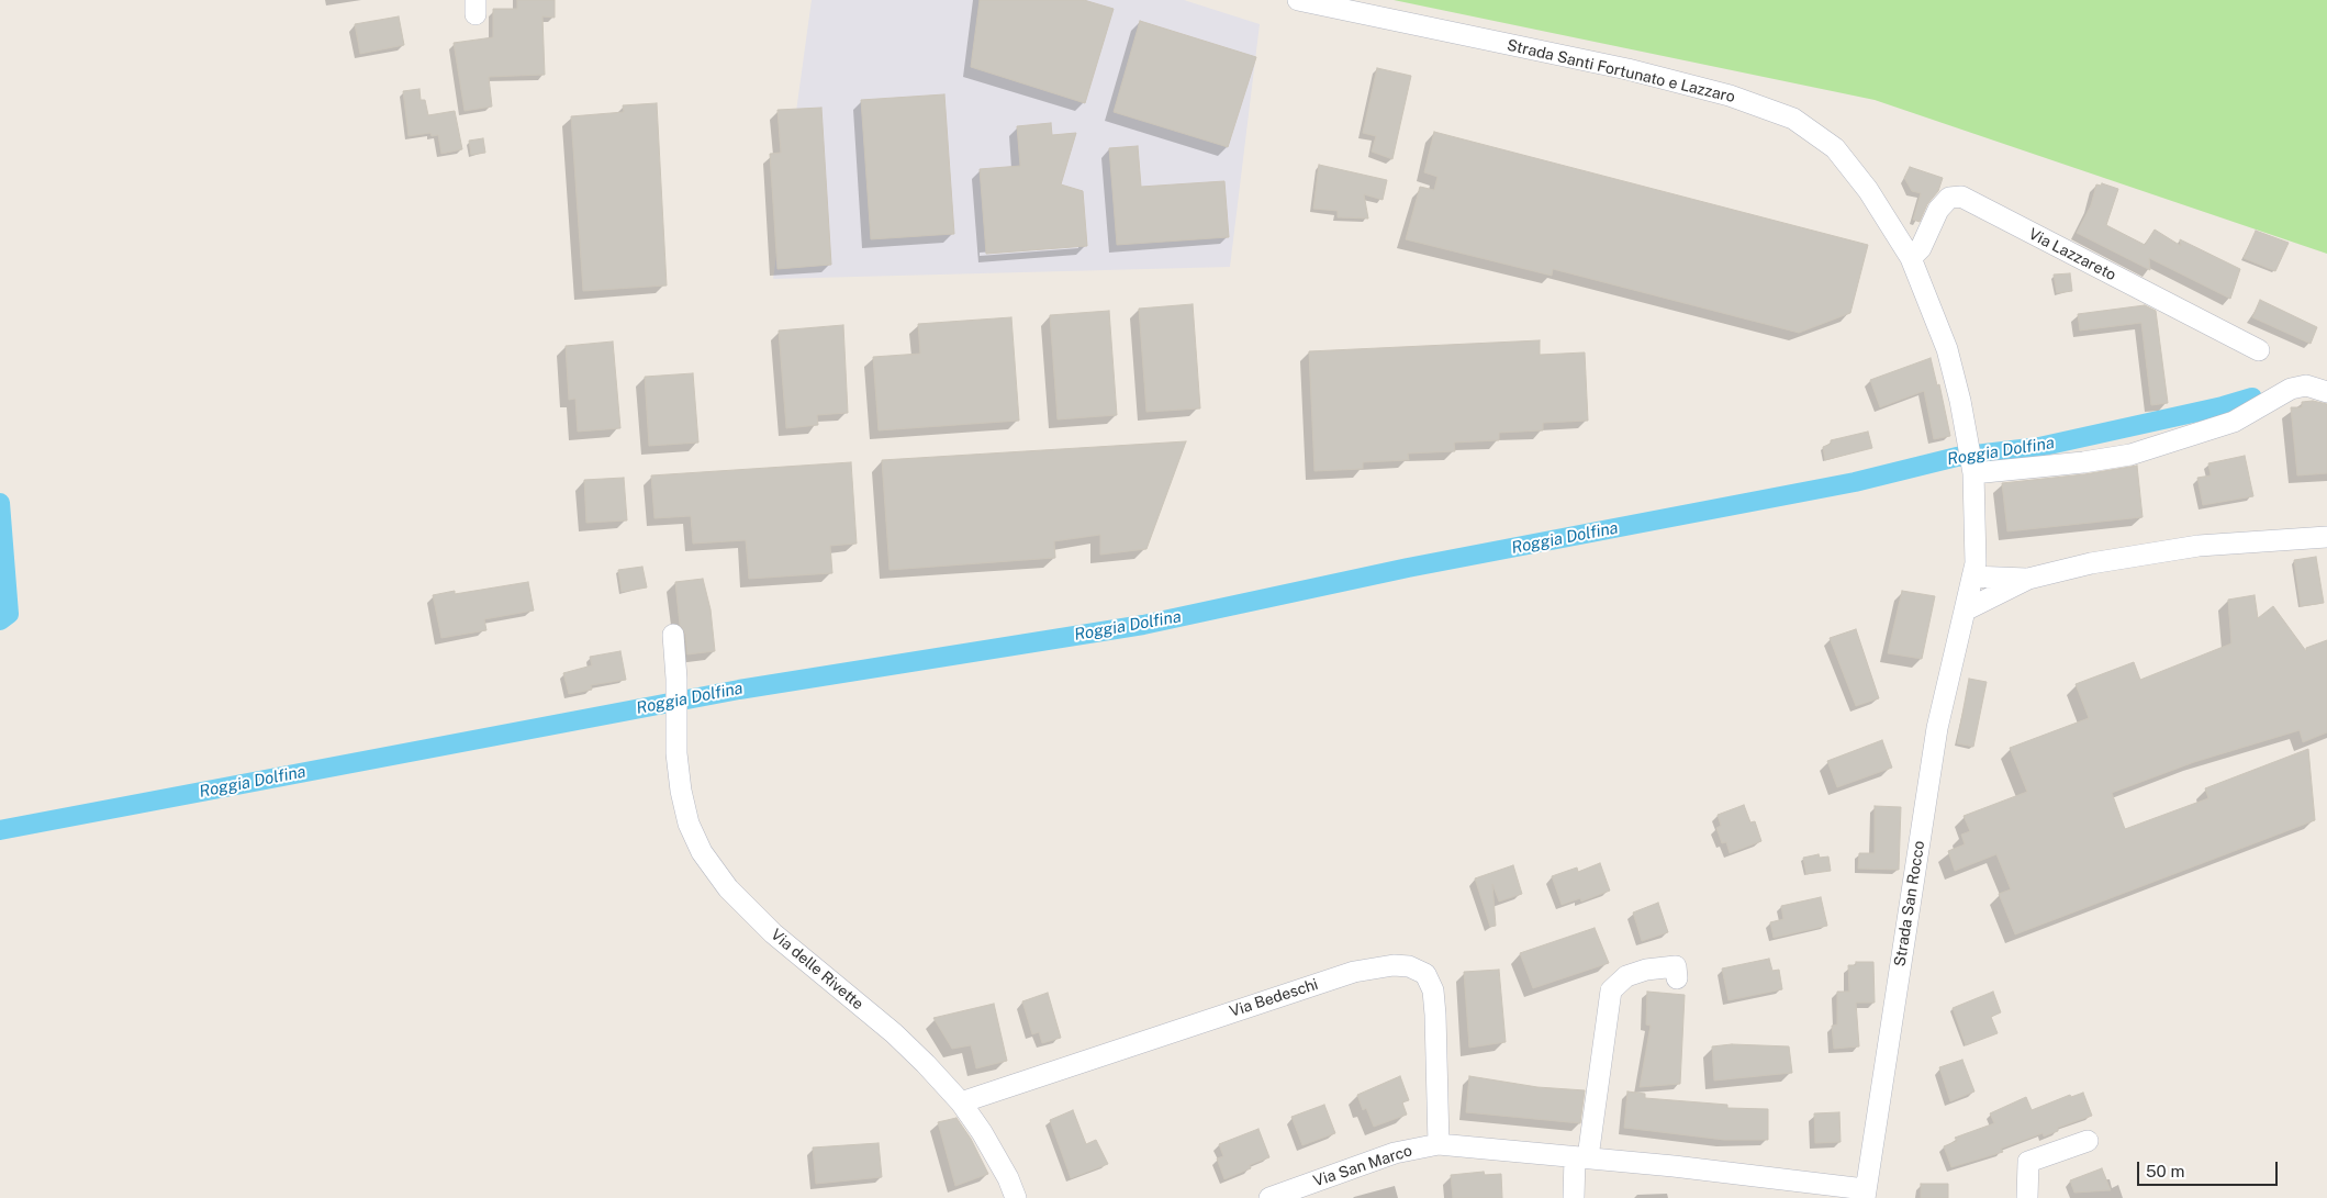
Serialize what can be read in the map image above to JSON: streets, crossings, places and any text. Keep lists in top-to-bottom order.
{
  "streets": {
    "street": [
      "Strada Santi Fortunato e Lazzaro",
      "Via Lazzareto",
      "Strada San Rocco",
      "Via delle Rivette",
      "Via Bedeschi",
      "Via San Marco"
    ]
  },
  "crossings": [
    ["Strada Santi Fortunato e Lazzaro", "Via Lazzareto"],
    ["Strada Santi Fortunato e Lazzaro", "Strada San Rocco"],
    ["Strada San Rocco", "Via San Marco"],
    ["Via delle Rivette", "Via Bedeschi"],
    ["Via Bedeschi", "Via San Marco"]
  ],
  "water": ["Roggia Dolfina"],
  "scale_bar": "50 m"
}
